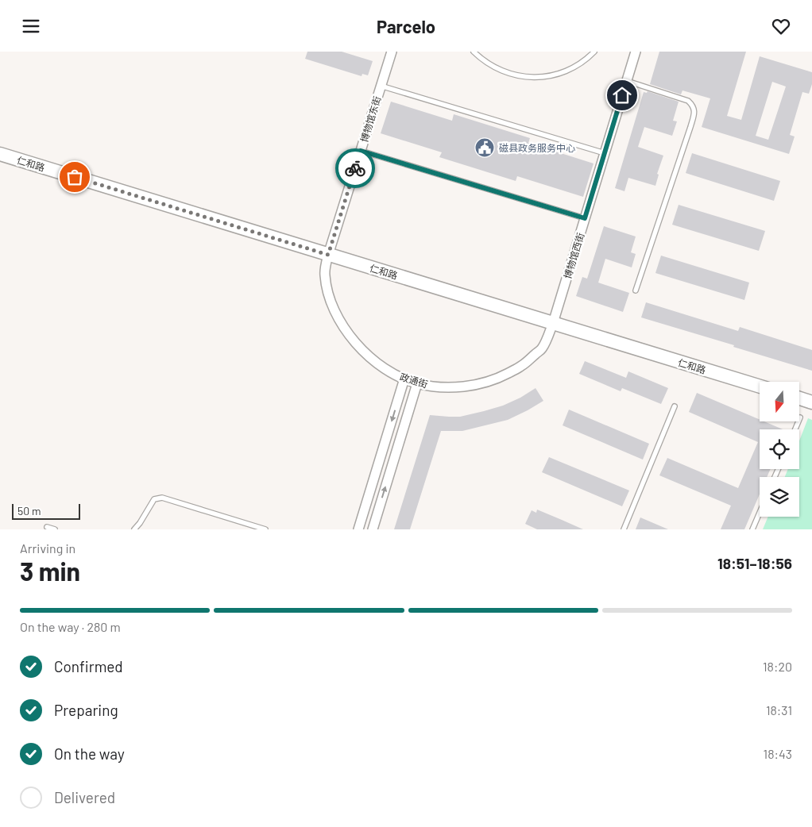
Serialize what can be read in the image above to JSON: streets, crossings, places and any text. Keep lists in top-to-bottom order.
{
  "streets": {
    "street": [
      "博物馆东街",
      "仁和路",
      "博物馆西街",
      "政通街"
    ]
  },
  "crossings": [
    ["博物馆东街", "仁和路"],
    ["博物馆东街", "政通街"],
    ["仁和路", "博物馆西街"],
    ["仁和路", "政通街"],
    ["博物馆西街", "政通街"]
  ],
  "places": {
    "public building": ["磁县政务服务中心"]
  },
  "scale_bar": "50 m",
  "north": "bottom",
  "page": {
    "header": "Parcelo",
    "scale": "50 m",
    "heading": ["3 min", "Arriving in", "18:51–18:56"],
    "bar": "On the way · 280 m",
    "list": [
      ["Confirmed", "18:20"],
      ["Preparing", "18:31"],
      ["On the way", "18:43"],
      "Delivered"
    ]
  }
}
